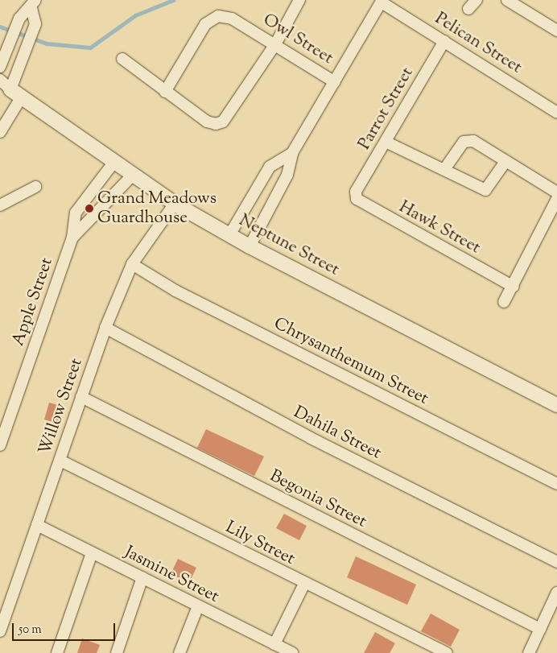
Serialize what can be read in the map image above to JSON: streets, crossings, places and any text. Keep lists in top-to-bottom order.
{
  "streets": {
    "street": [
      "Owl Street",
      "Pelican Street",
      "Parrot Street",
      "Hawk Street",
      "Neptune Street",
      "Apple Street",
      "Chrysanthemum Street",
      "Willow Street",
      "Dahila Street",
      "Begonia Street",
      "Lily Street",
      "Jasmine Street"
    ]
  },
  "crossings": [
    ["Pelican Street", "Parrot Street"],
    ["Parrot Street", "Hawk Street"],
    ["Neptune Street", "Apple Street"],
    ["Neptune Street", "Willow Street"],
    ["Chrysanthemum Street", "Willow Street"],
    ["Willow Street", "Dahila Street"],
    ["Willow Street", "Begonia Street"],
    ["Willow Street", "Lily Street"],
    ["Willow Street", "Jasmine Street"]
  ],
  "places": ["Grand Meadows Guardhouse"],
  "scale_bar": "50 m"
}
